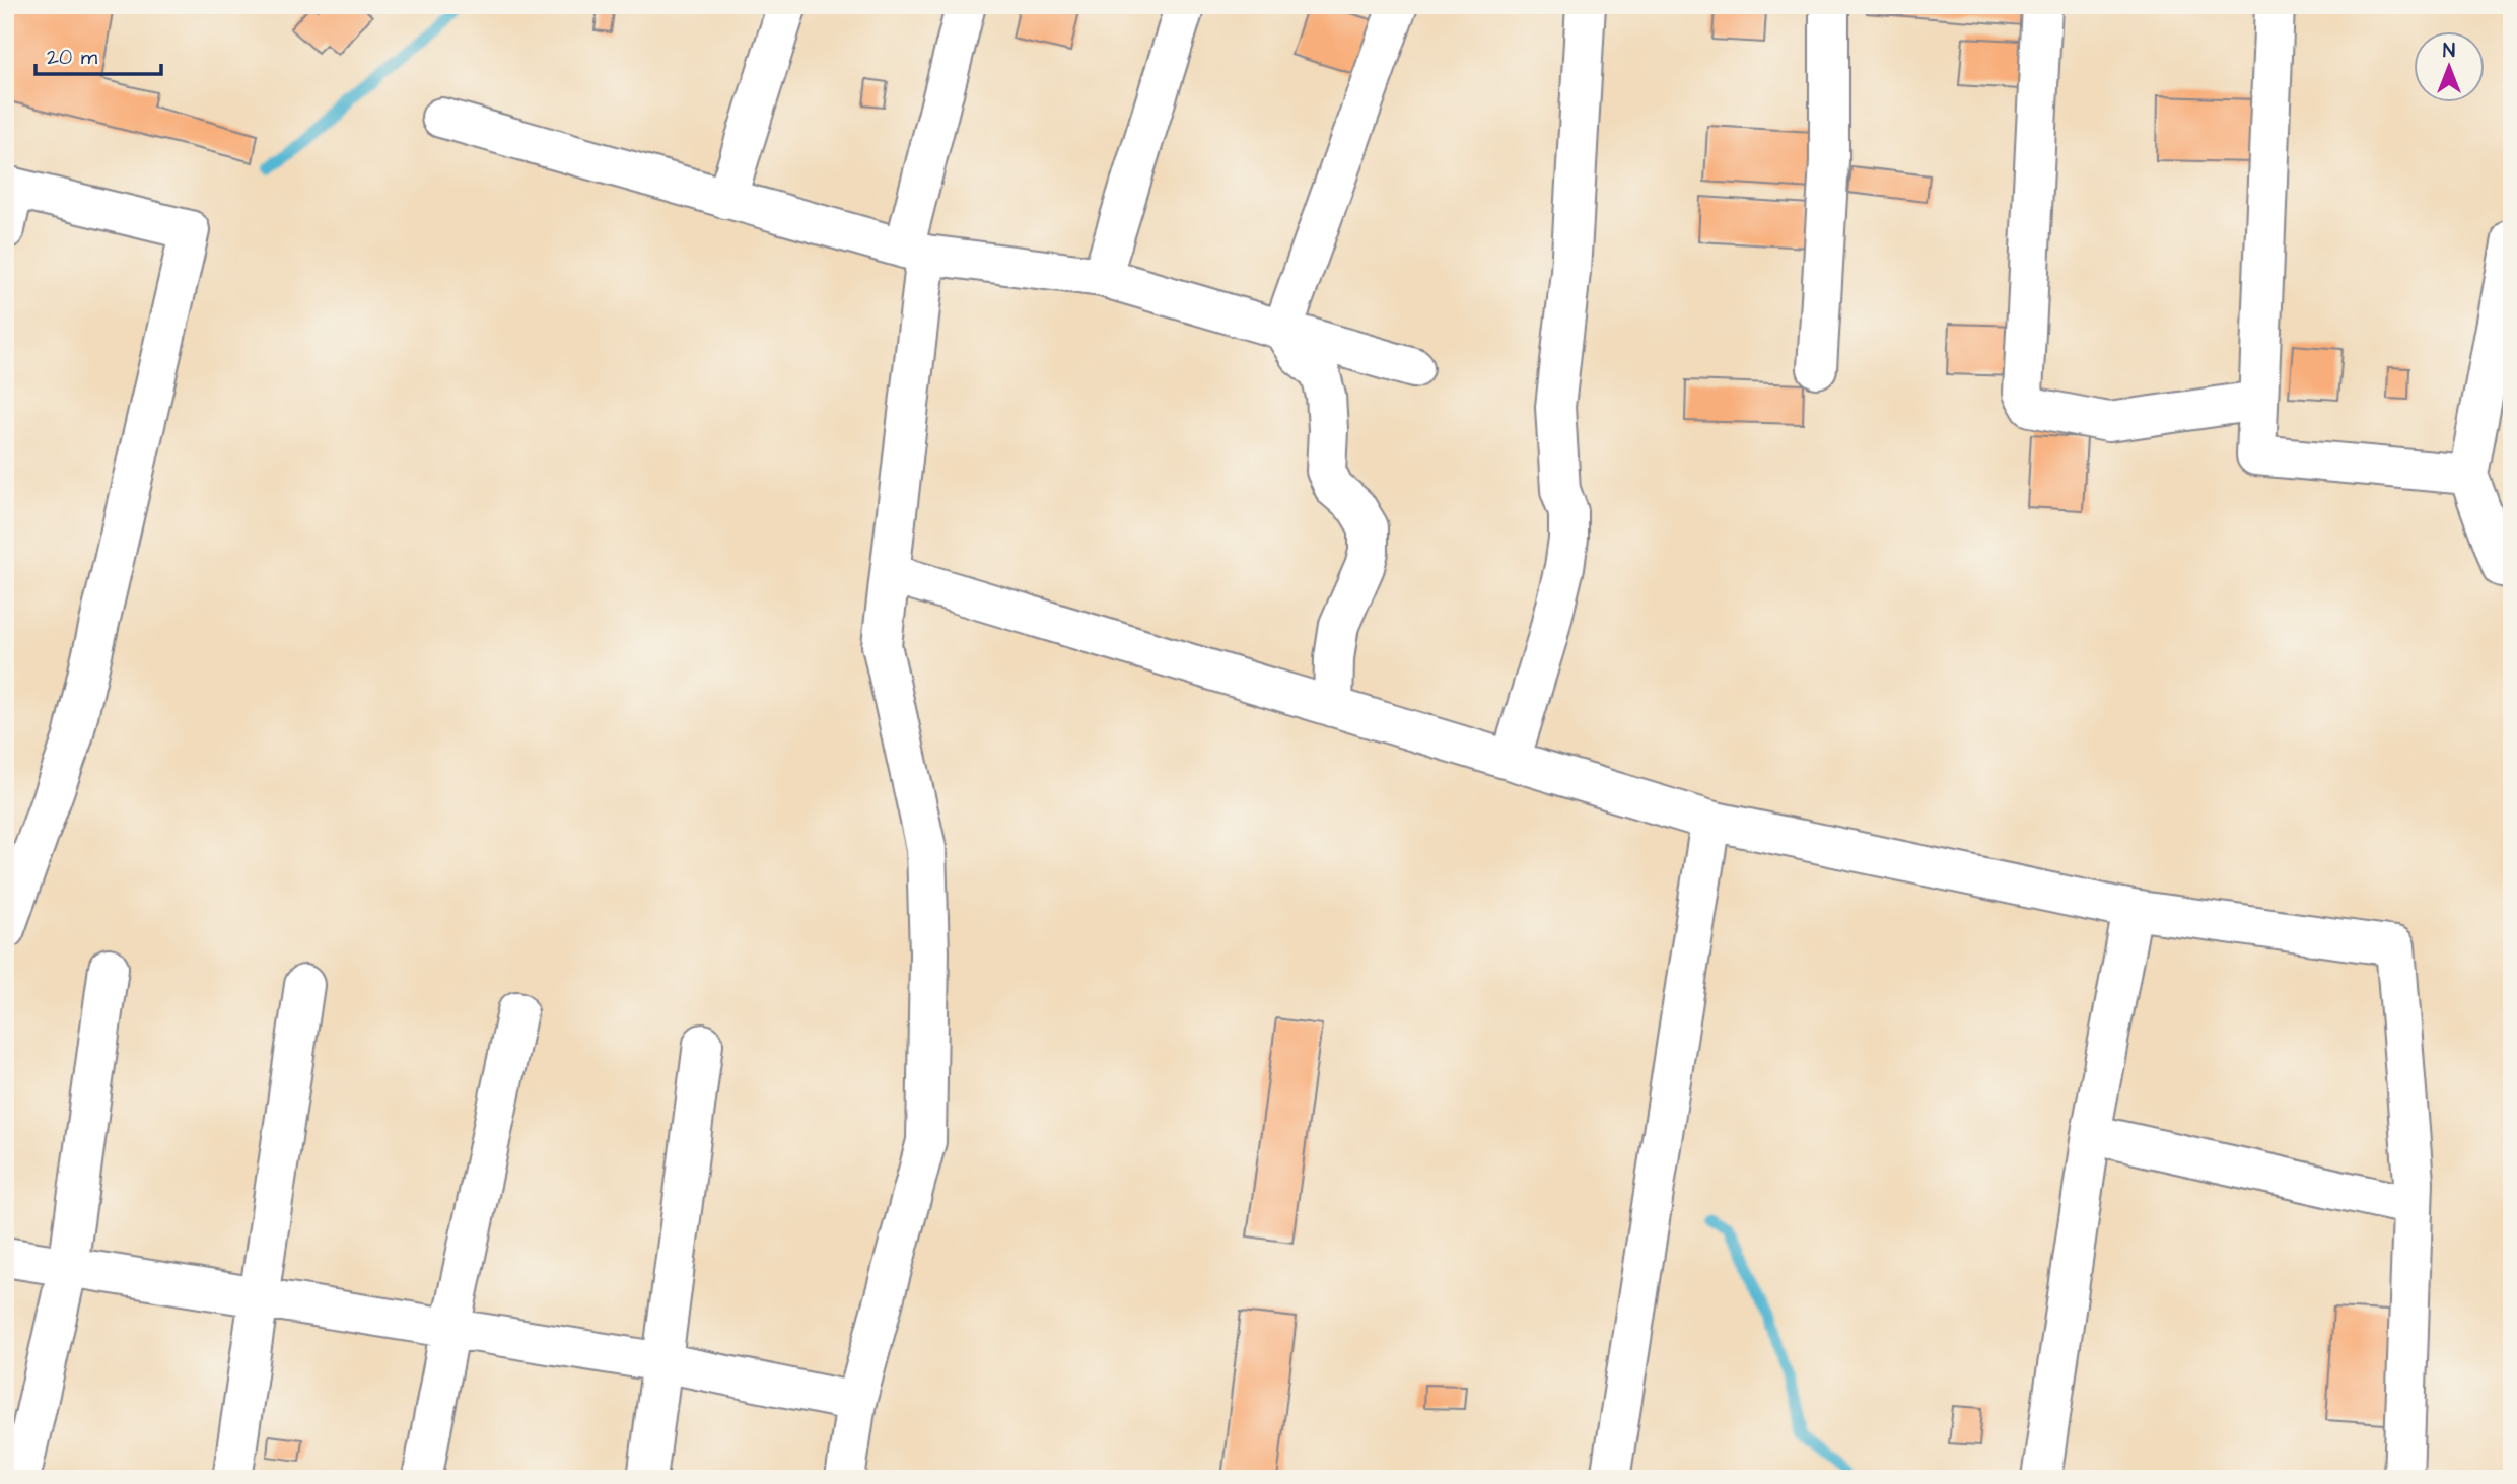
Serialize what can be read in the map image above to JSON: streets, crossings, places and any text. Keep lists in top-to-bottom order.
{
  "scale_bar": "20 m",
  "north": "top"
}
